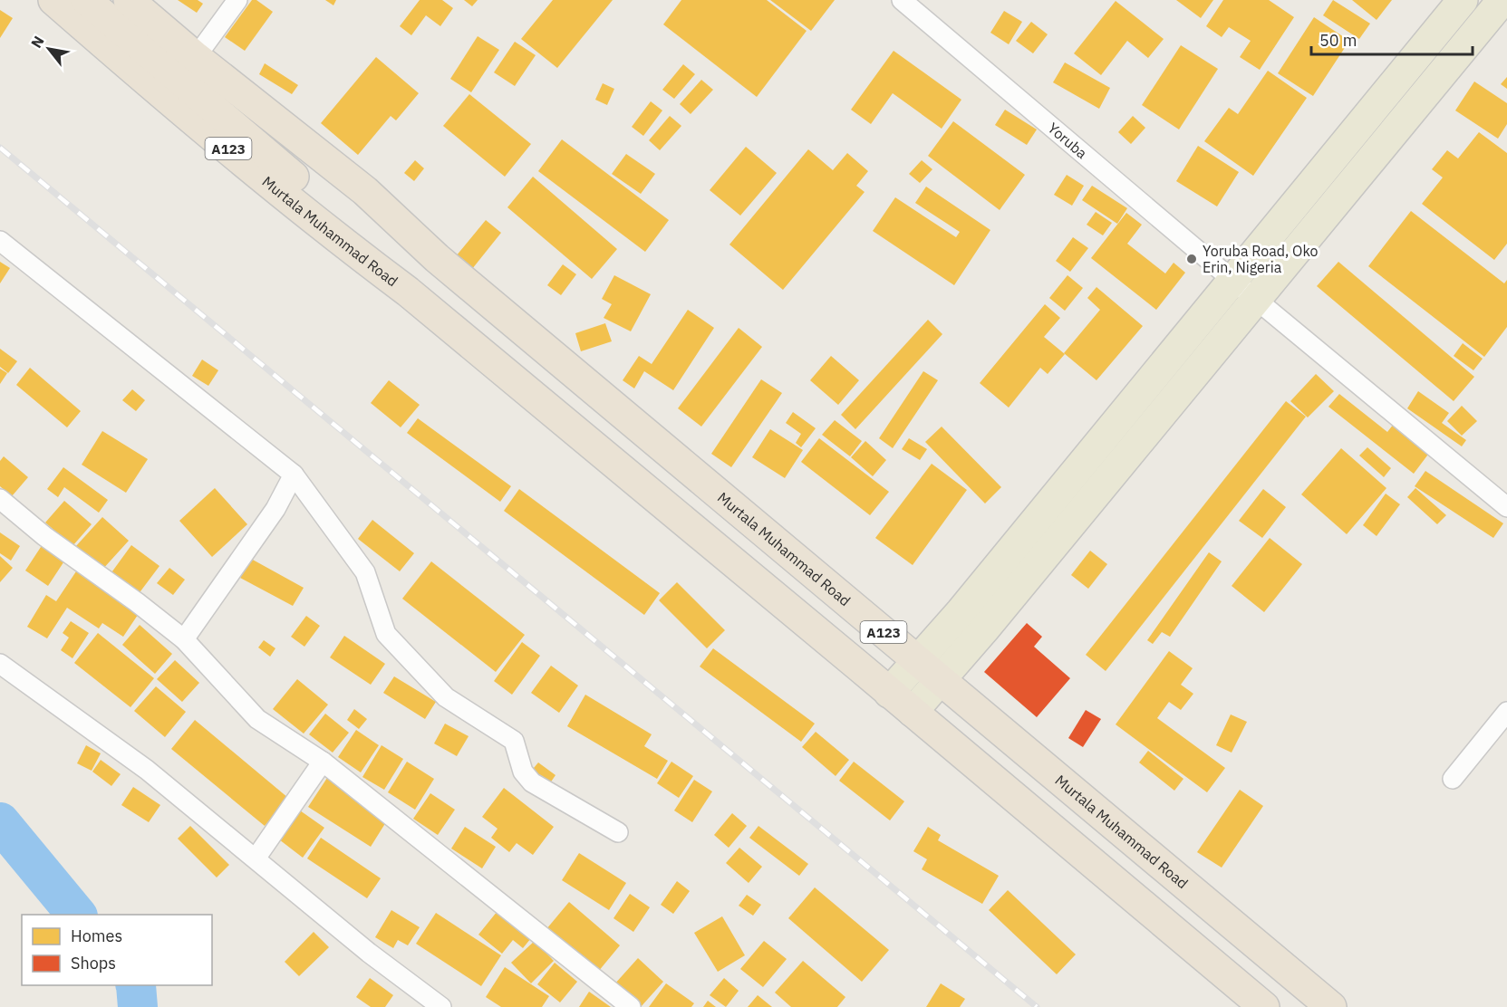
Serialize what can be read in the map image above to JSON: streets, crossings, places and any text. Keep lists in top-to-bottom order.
{
  "streets": {
    "highway": ["A123", "Murtala Muhammad Road"],
    "street": ["Yoruba"]
  },
  "places": ["Yoruba Road, Oko Erin, Nigeria"],
  "legend": ["Homes", "Shops"],
  "scale_bar": "50 m",
  "north": "top left"
}
